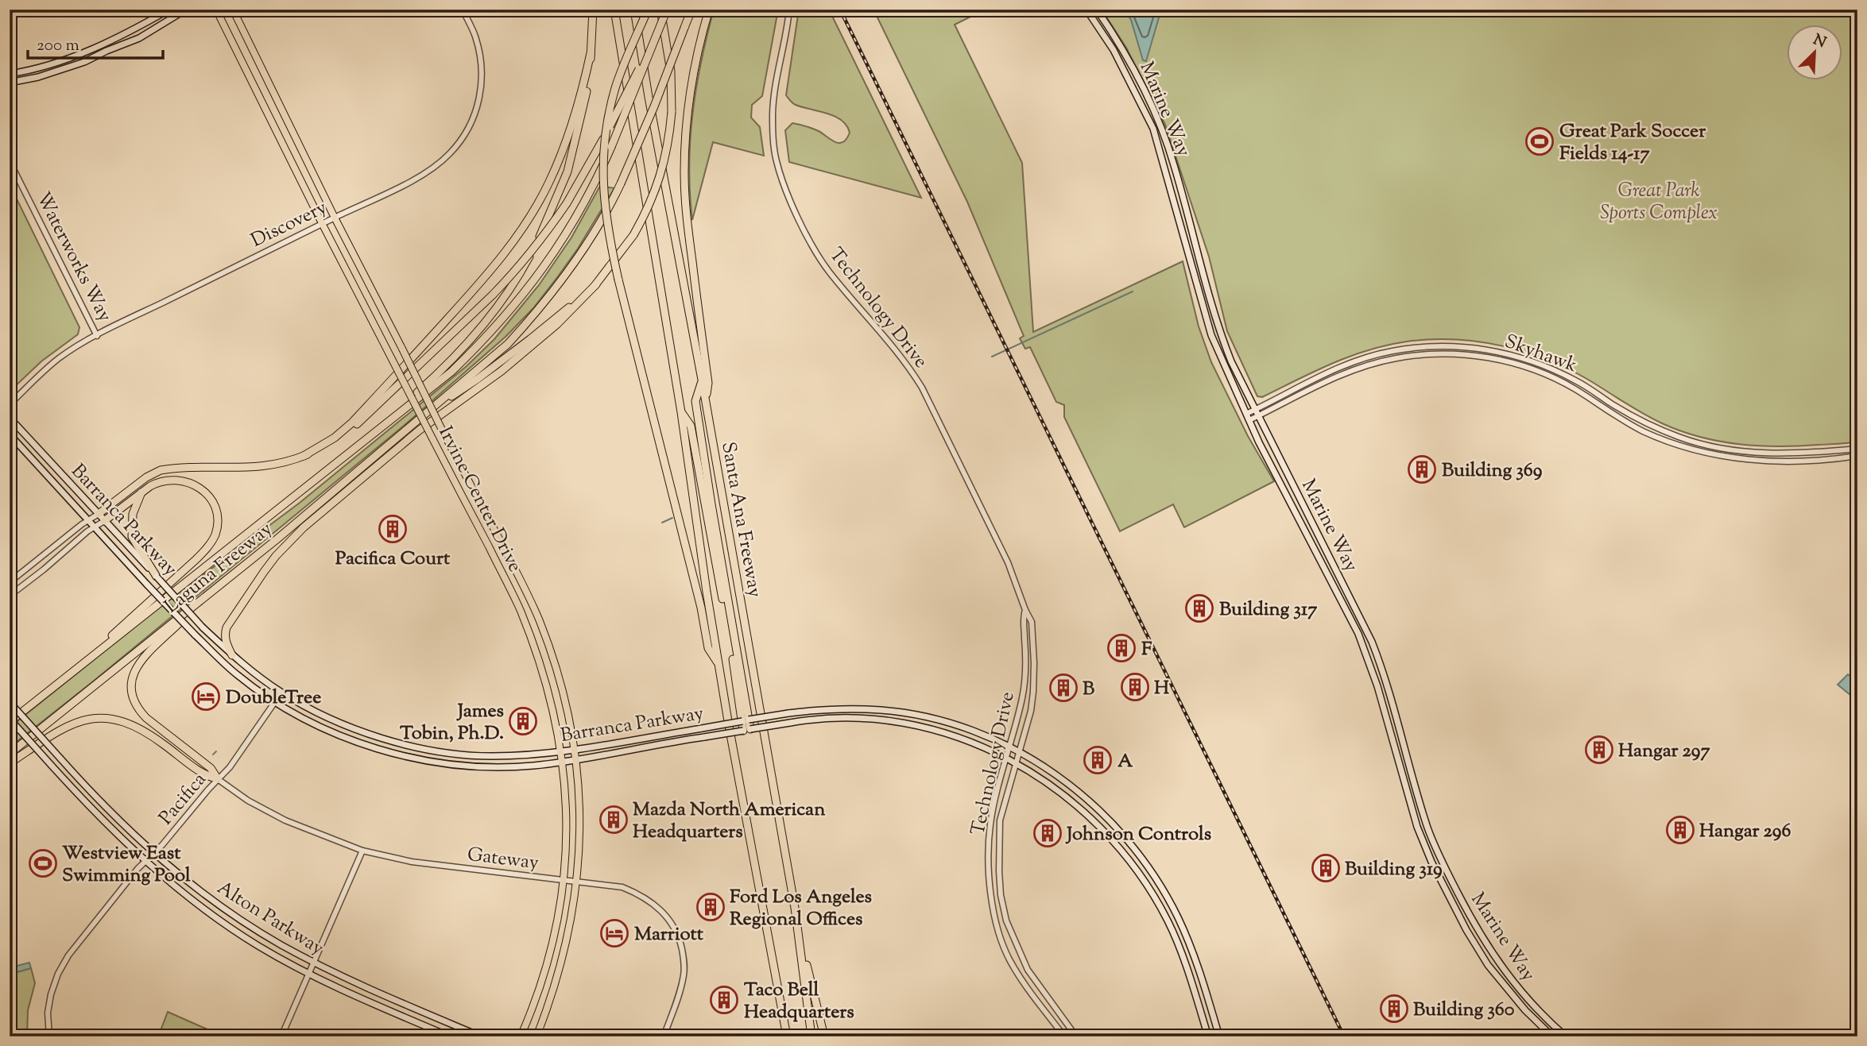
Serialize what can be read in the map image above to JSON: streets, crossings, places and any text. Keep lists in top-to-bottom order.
{
  "streets": {
    "highway": ["Santa Ana Freeway", "Laguna Freeway"],
    "main road": [
      "Marine Way",
      "Irvine Center Drive",
      "Barranca Parkway",
      "Alton Parkway"
    ],
    "street": [
      "Discovery",
      "Waterworks Way",
      "Technology Drive",
      "Skyhawk",
      "Pacifica",
      "Gateway"
    ]
  },
  "crossings": [
    ["Marine Way", "Skyhawk"],
    ["Discovery", "Waterworks Way"],
    ["Discovery", "Irvine Center Drive"],
    ["Technology Drive", "Barranca Parkway"],
    ["Irvine Center Drive", "Barranca Parkway"],
    ["Irvine Center Drive", "Gateway"],
    ["Barranca Parkway", "Pacifica"],
    ["Laguna Freeway", "Alton Parkway"],
    ["Pacifica", "Gateway"],
    ["Pacifica", "Alton Parkway"]
  ],
  "parks": ["Great Park Sports Complex"],
  "places": {
    "sports": ["Great Park Soccer Fields 14-17", "Westview East Swimming Pool"],
    "building": [
      "Building 369",
      "Pacifica Court",
      "Building 317",
      "F",
      "H",
      "B",
      "James Tobin, Ph.D.",
      "Hangar 297",
      "A",
      "Mazda North American Headquarters",
      "Hangar 296",
      "Johnson Controls",
      "Building 319",
      "Ford Los Angeles Regional Offices",
      "Taco Bell Headquarters",
      "Building 360"
    ],
    "hotel": ["DoubleTree", "Marriott"]
  },
  "scale_bar": "200 m",
  "north": "top right"
}
